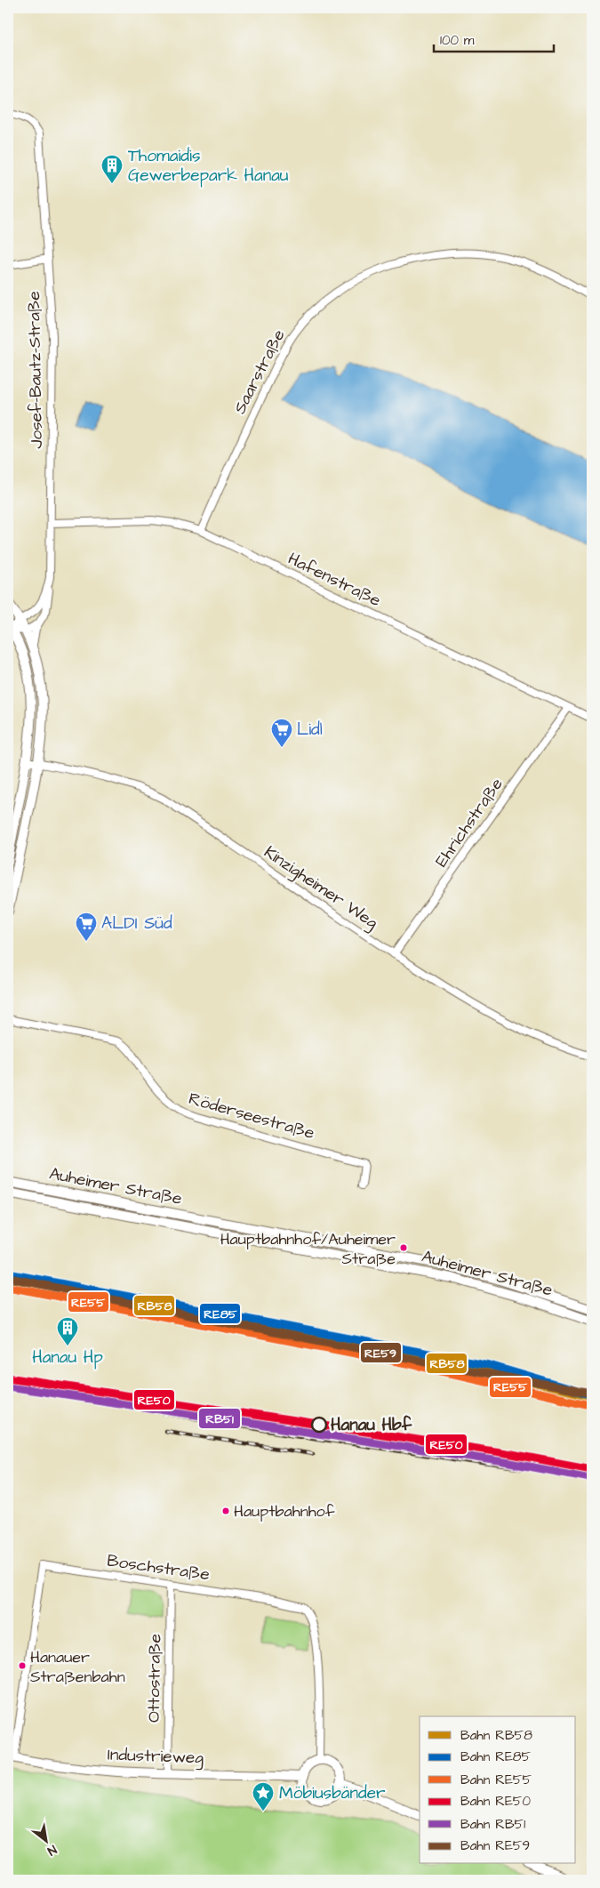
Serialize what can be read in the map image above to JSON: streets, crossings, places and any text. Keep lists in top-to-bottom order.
{
  "streets": {
    "main road": ["Auheimer Straße", "Industrieweg"],
    "street": [
      "Josef-Bautz-Straße",
      "Saarstraße",
      "Hafenstraße",
      "Ehrichstraße",
      "Kinzigheimer Weg",
      "Röderseestraße",
      "Boschstraße",
      "Ottostraße"
    ]
  },
  "crossings": [
    ["Josef-Bautz-Straße", "Hafenstraße"],
    ["Saarstraße", "Hafenstraße"],
    ["Hafenstraße", "Ehrichstraße"],
    ["Ehrichstraße", "Kinzigheimer Weg"],
    ["Boschstraße", "Ottostraße"],
    ["Boschstraße", "Industrieweg"],
    ["Ottostraße", "Industrieweg"]
  ],
  "places": {
    "building": ["Thomaidis Gewerbepark Hanau", "Hanau Hp"],
    "supermarket": ["Lidl", "ALDI Süd"],
    "other": [
      "Hauptbahnhof/Auheimer Straße",
      "Hanau Hbf",
      "Hauptbahnhof",
      "Hanauer Straßenbahn"
    ],
    "place": ["Möbiusbänder"]
  },
  "lines": [
    "rail line RE85",
    "rail line RB58",
    "rail line RE59",
    "rail line RE55",
    "rail line RE50",
    "rail line RB51"
  ],
  "legend": [
    "Bahn RB58",
    "Bahn RE85",
    "Bahn RE55",
    "Bahn RE50",
    "Bahn RB51",
    "Bahn RE59"
  ],
  "scale_bar": "100 m",
  "north": "bottom right"
}
